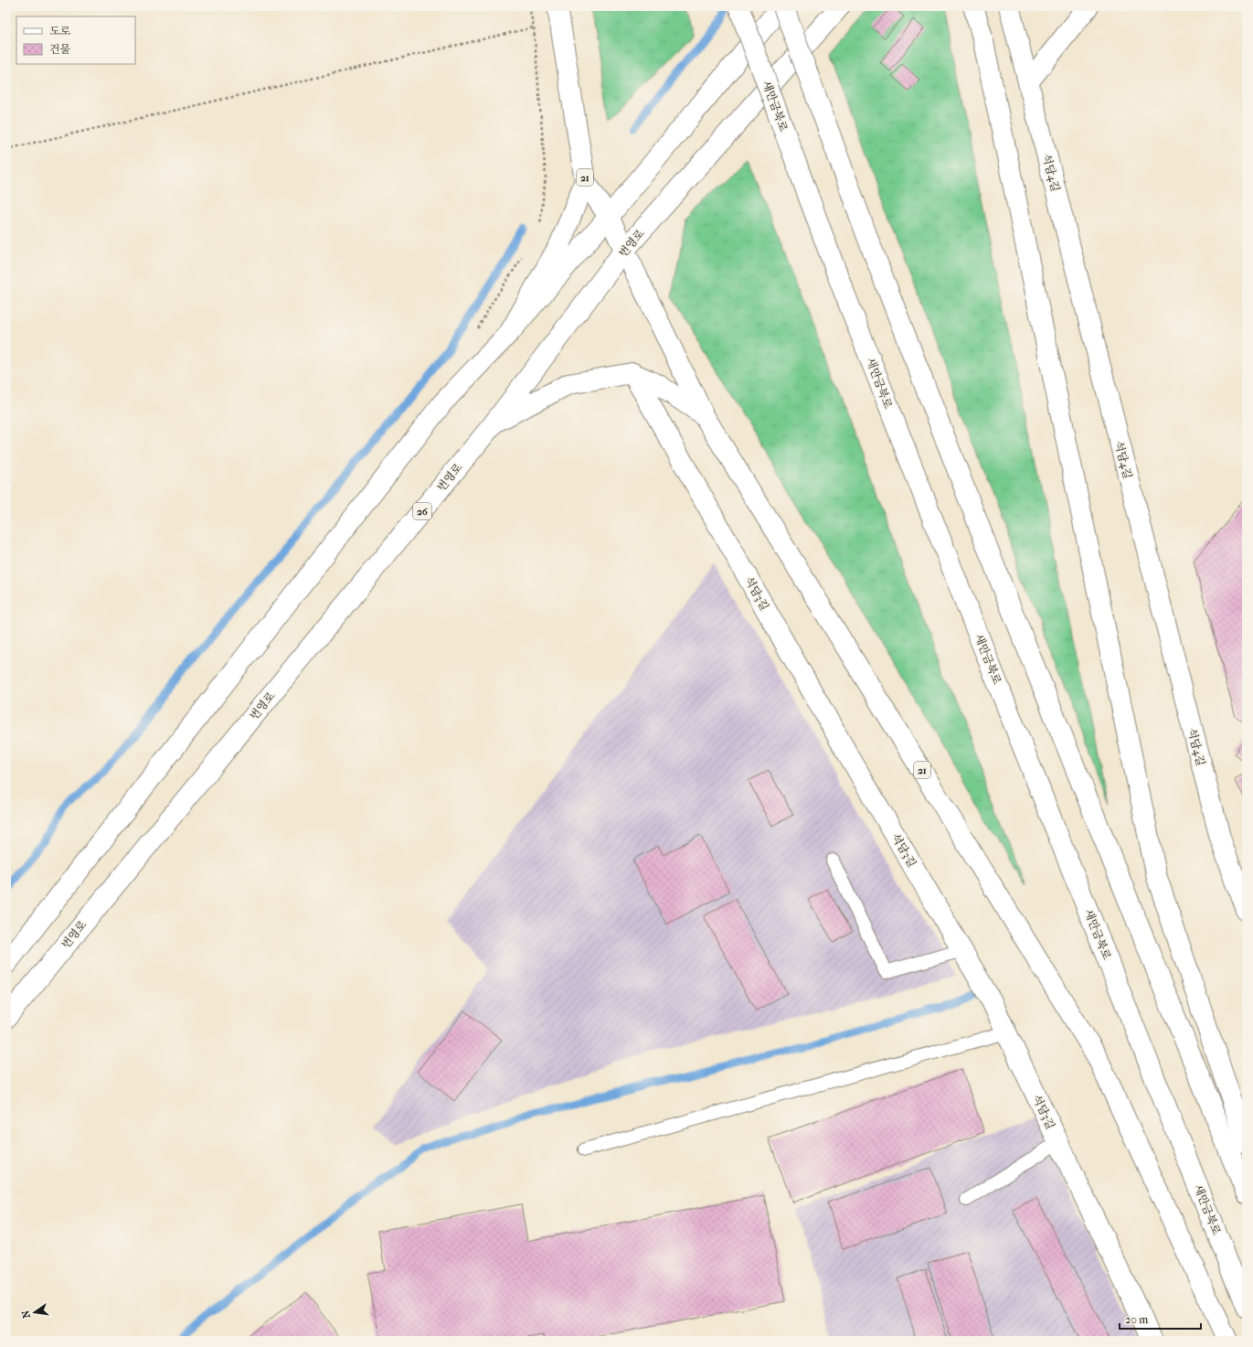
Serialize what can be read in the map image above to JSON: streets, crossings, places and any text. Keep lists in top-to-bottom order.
{
  "streets": {
    "main road": [
      "새만금북로",
      "석담4길",
      "21",
      "번영로",
      "26",
      "석담3길"
    ]
  },
  "crossings": [
    ["21", "석담3길"]
  ],
  "legend": ["도로", "건물"],
  "scale_bar": "20 m",
  "north": "left"
}
